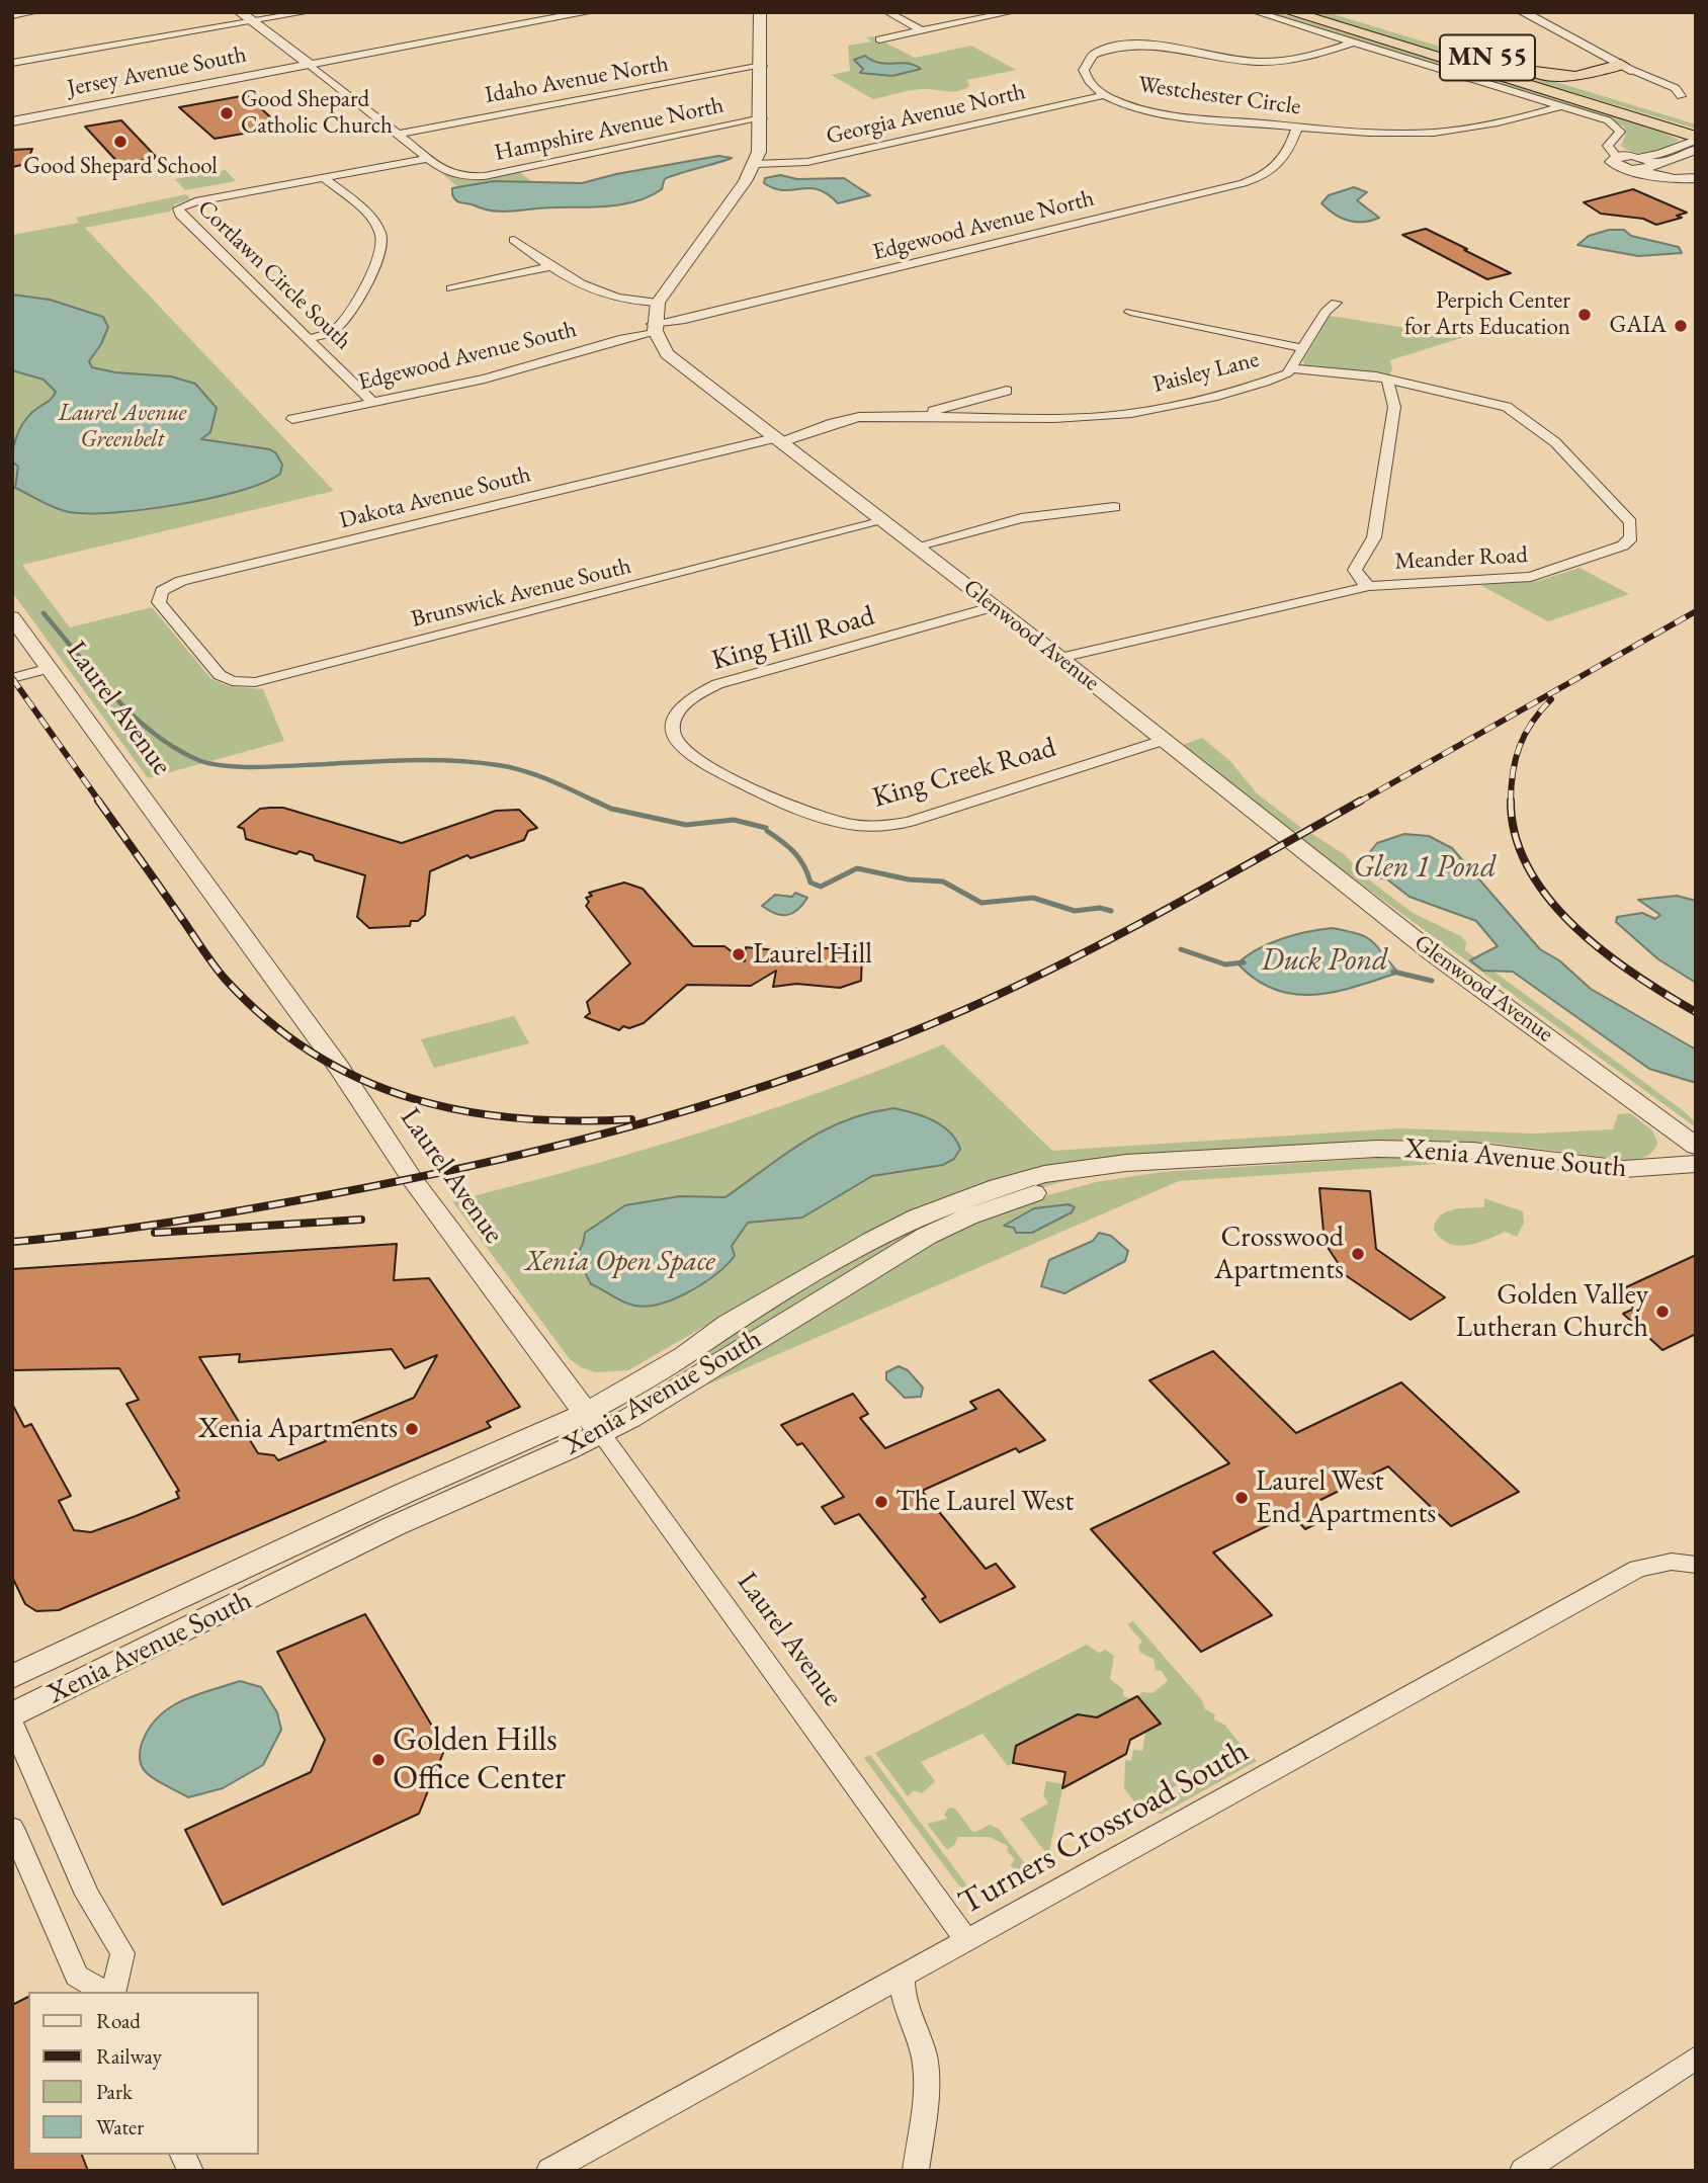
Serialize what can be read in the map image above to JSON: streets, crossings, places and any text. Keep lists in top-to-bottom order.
{
  "streets": {
    "highway": ["MN 55"],
    "street": [
      "Jersey Avenue South",
      "Idaho Avenue North",
      "Westchester Circle",
      "Georgia Avenue North",
      "Hampshire Avenue North",
      "Edgewood Avenue North",
      "Cortlawn Circle South",
      "Edgewood Avenue South",
      "Paisley Lane",
      "Dakota Avenue South",
      "Meander Road",
      "Brunswick Avenue South",
      "Glenwood Avenue",
      "King Hill Road",
      "Laurel Avenue",
      "King Creek Road",
      "Xenia Avenue South",
      "Turners Crossroad South"
    ]
  },
  "crossings": [
    ["Westchester Circle", "Georgia Avenue North"],
    ["Westchester Circle", "Edgewood Avenue North"],
    ["Edgewood Avenue North", "Edgewood Avenue South"],
    ["Edgewood Avenue North", "Glenwood Avenue"],
    ["Cortlawn Circle South", "Edgewood Avenue South"],
    ["Edgewood Avenue South", "Glenwood Avenue"],
    ["Paisley Lane", "Dakota Avenue South"],
    ["Paisley Lane", "Meander Road"],
    ["Paisley Lane", "Glenwood Avenue"],
    ["Dakota Avenue South", "Brunswick Avenue South"],
    ["Dakota Avenue South", "Glenwood Avenue"],
    ["Meander Road", "Glenwood Avenue"],
    ["Brunswick Avenue South", "Glenwood Avenue"],
    ["Glenwood Avenue", "King Hill Road"],
    ["Glenwood Avenue", "King Creek Road"],
    ["King Hill Road", "King Creek Road"],
    ["Laurel Avenue", "Xenia Avenue South"],
    ["Laurel Avenue", "Turners Crossroad South"]
  ],
  "water": ["Glen 1 Pond", "Duck Pond"],
  "parks": ["Laurel Avenue Greenbelt", "Xenia Open Space"],
  "places": [
    "Good Shepard Catholic Church",
    "Good Shepard School",
    "Perpich Center for Arts Education",
    "GAIA",
    "Laurel Hill",
    "Crosswood Apartments",
    "Golden Valley Lutheran Church",
    "Xenia Apartments",
    "Laurel West End Apartments",
    "The Laurel West",
    "Golden Hills Office Center"
  ],
  "legend": [
    "Road",
    "Railway",
    "Park",
    "Water"
  ]
}
